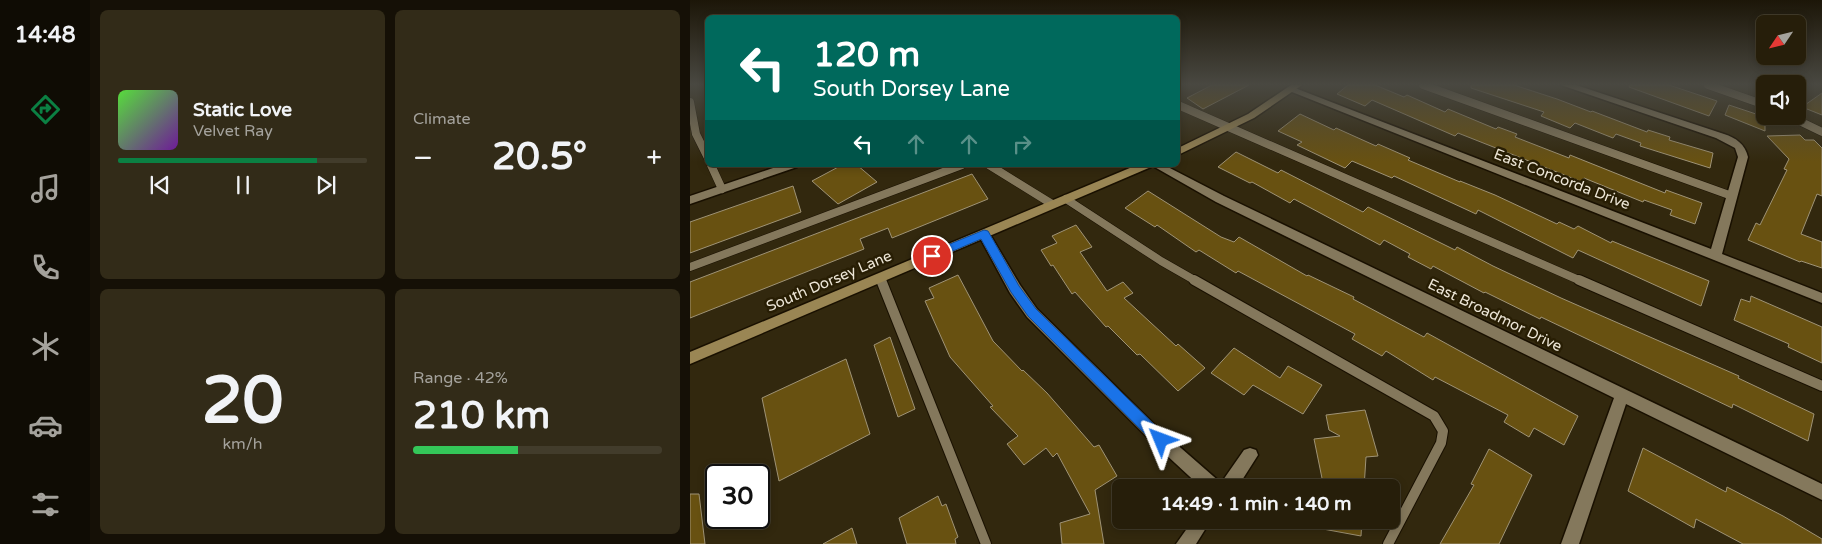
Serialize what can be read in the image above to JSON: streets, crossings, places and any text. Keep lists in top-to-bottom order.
{
  "streets": {
    "street": ["East Concorda Drive", "South Dorsey Lane", "East Broadmor Drive"]
  },
  "north": "bottom left",
  "page": {
    "tabs": "14:48",
    "tile": [
      "Climate",
      ["20", "km/h"],
      ["Range · 42%", "210 km"]
    ],
    "turn": ["120 m", "South Dorsey Lane"],
    "song": ["Static Love", "Velvet Ray"],
    "heat": ["−", "20.5°", "+"],
    "limit": "30",
    "trip": "14:49 · 1 min · 140 m"
  }
}
